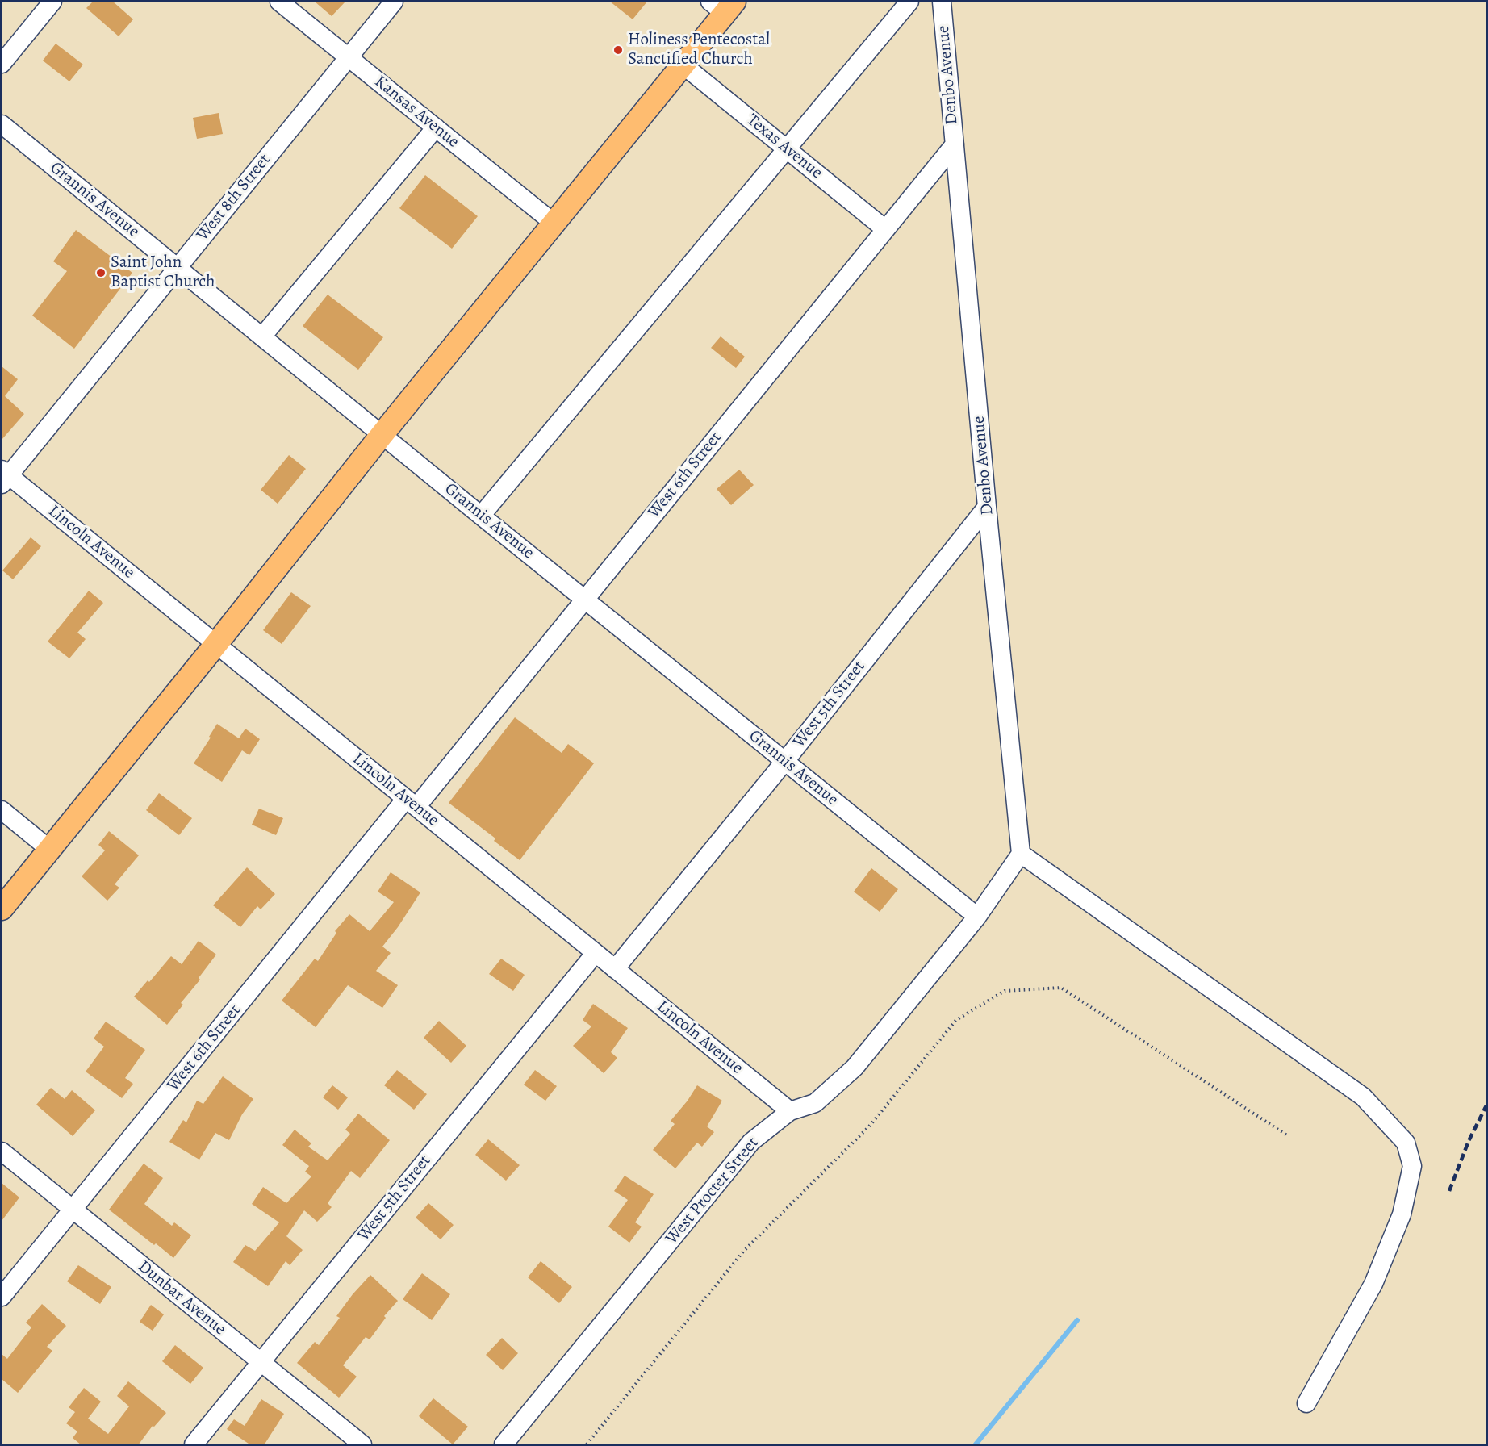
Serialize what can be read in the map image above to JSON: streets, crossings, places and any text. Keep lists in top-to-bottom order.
{
  "streets": {
    "street": [
      "Denbo Avenue",
      "Kansas Avenue",
      "Texas Avenue",
      "West 8th Street",
      "Grannis Avenue",
      "West 6th Street",
      "Lincoln Avenue",
      "West 5th Street",
      "West Procter Street",
      "Dunbar Avenue"
    ]
  },
  "crossings": [
    ["Denbo Avenue", "West 6th Street"],
    ["Denbo Avenue", "West 5th Street"],
    ["Kansas Avenue", "West 8th Street"],
    ["Texas Avenue", "West 6th Street"],
    ["West 8th Street", "Grannis Avenue"],
    ["West 8th Street", "Lincoln Avenue"],
    ["Grannis Avenue", "West 6th Street"],
    ["Grannis Avenue", "West 5th Street"],
    ["Grannis Avenue", "West Procter Street"],
    ["West 6th Street", "Lincoln Avenue"],
    ["West 6th Street", "Dunbar Avenue"],
    ["Lincoln Avenue", "West 5th Street"],
    ["Lincoln Avenue", "West Procter Street"],
    ["West 5th Street", "Dunbar Avenue"]
  ],
  "places": ["Holiness Pentecostal Sanctified Church", "Saint John Baptist Church"]
}
